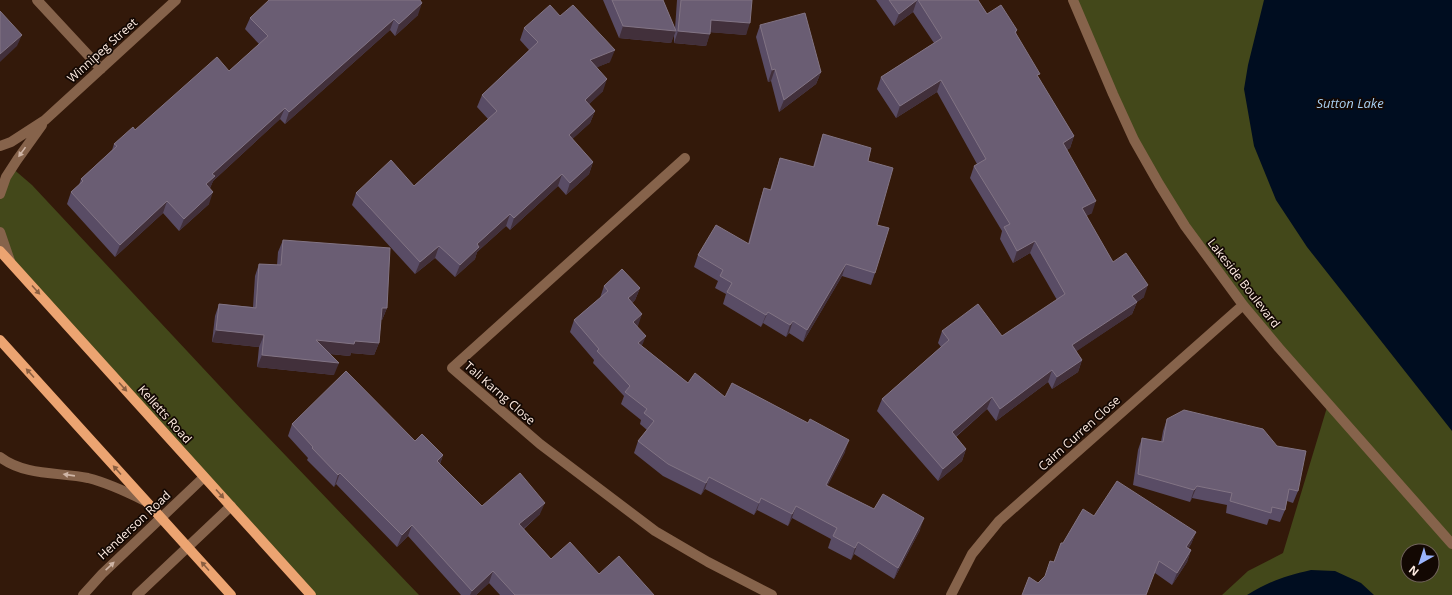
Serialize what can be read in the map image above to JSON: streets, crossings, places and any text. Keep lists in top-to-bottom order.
{
  "streets": {
    "main road": ["Kelletts Road"],
    "street": [
      "Winnipeg Street",
      "Lakeside Boulevard",
      "Tali Karng Close",
      "Cairn Curren Close",
      "Henderson Road"
    ]
  },
  "crossings": [
    ["Lakeside Boulevard", "Cairn Curren Close"],
    ["Kelletts Road", "Henderson Road"]
  ],
  "water": ["Sutton Lake"],
  "north": "bottom left"
}
